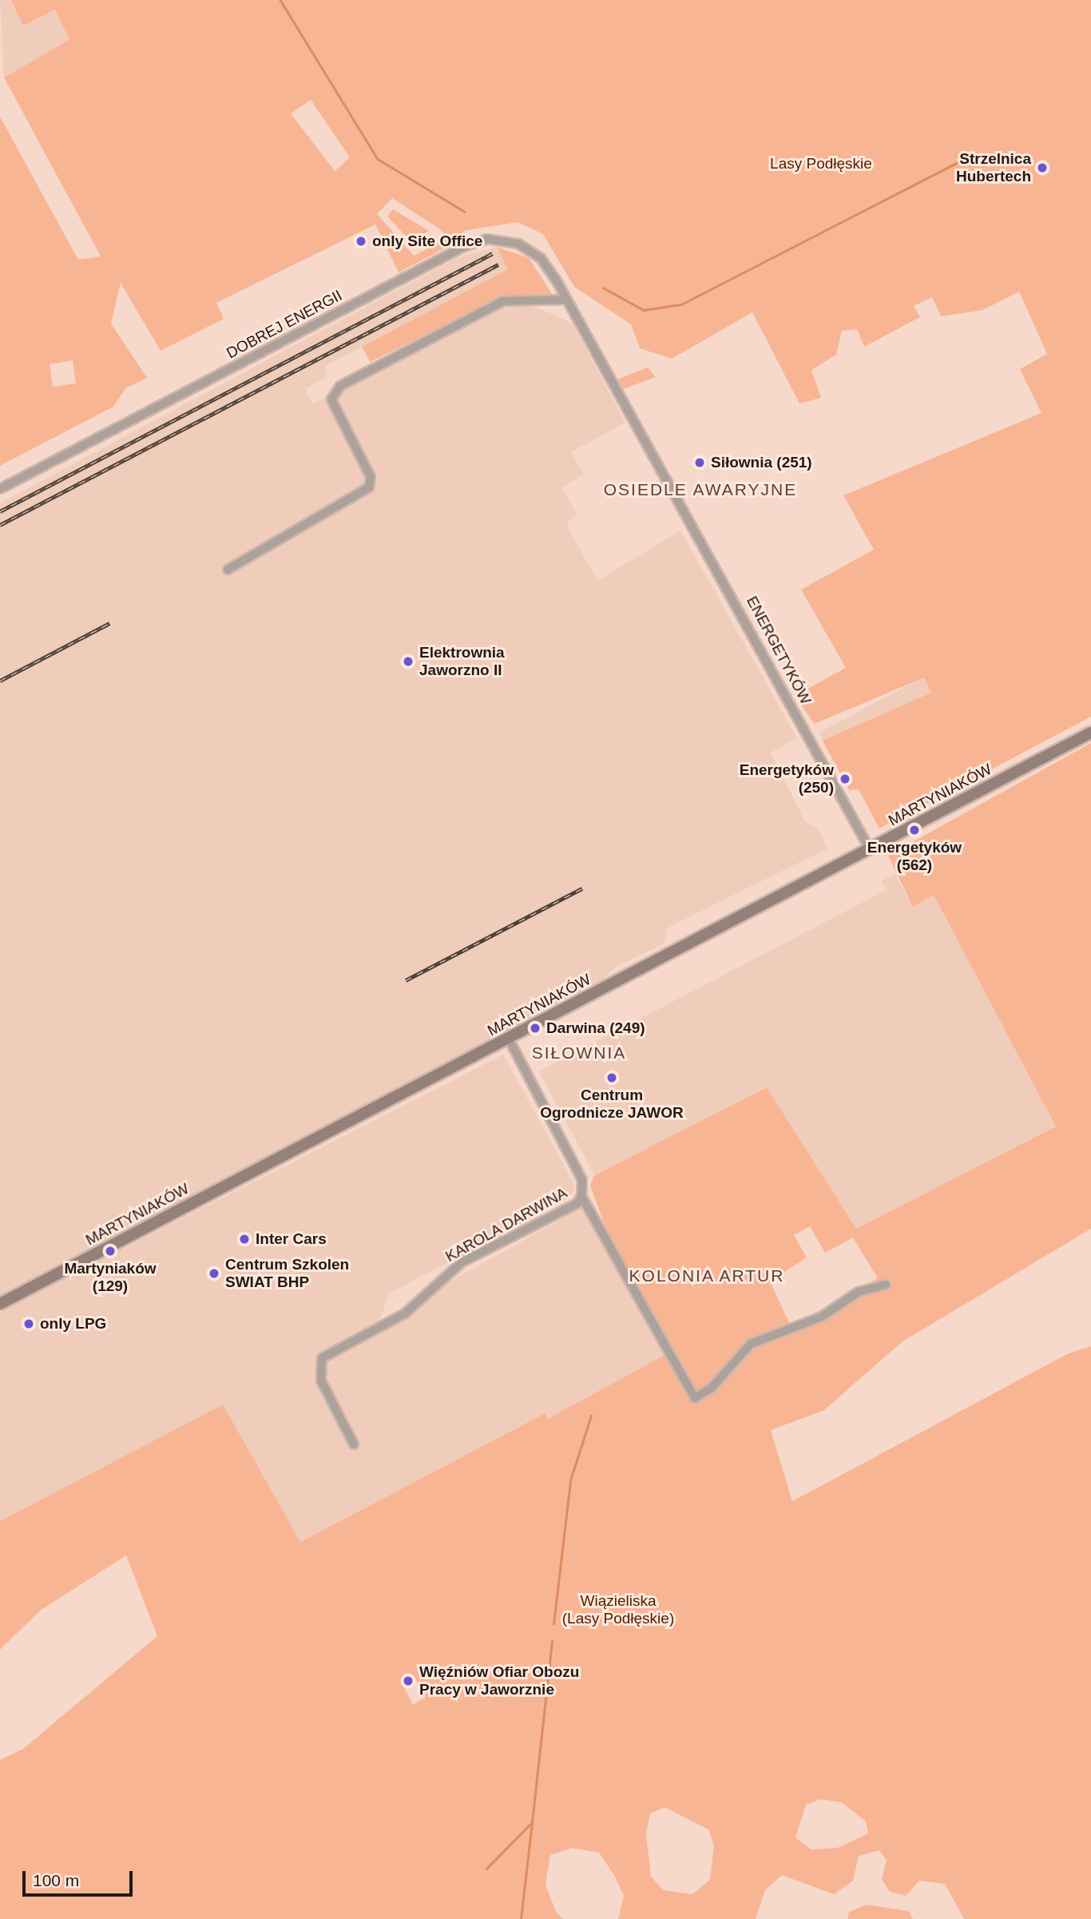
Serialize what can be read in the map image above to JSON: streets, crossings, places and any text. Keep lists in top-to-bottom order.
{
  "streets": {
    "main road": ["MARTYNIAKÓW"],
    "street": ["DOBREJ ENERGII", "ENERGETYKÓW", "KAROLA DARWINA"]
  },
  "crossings": [
    ["DOBREJ ENERGII", "ENERGETYKÓW"],
    ["ENERGETYKÓW", "MARTYNIAKÓW"],
    ["MARTYNIAKÓW", "KAROLA DARWINA"]
  ],
  "districts": ["OSIEDLE AWARYJNE", "SIŁOWNIA", "KOLONIA ARTUR"],
  "parks": ["Lasy Podłęskie", "Wiązieliska (Lasy Podłęskie)"],
  "places": [
    "Strzelnica Hubertech",
    "only Site Office",
    "Siłownia (251)",
    "Elektrownia Jaworzno II",
    "Energetyków (250)",
    "Energetyków (562)",
    "Darwina (249)",
    "Centrum Ogrodnicze JAWOR",
    "Inter Cars",
    "Martyniaków (129)",
    "Centrum Szkolen SWIAT BHP",
    "only LPG",
    "Więźniów Ofiar Obozu Pracy w Jaworznie"
  ],
  "scale_bar": "100 m"
}
